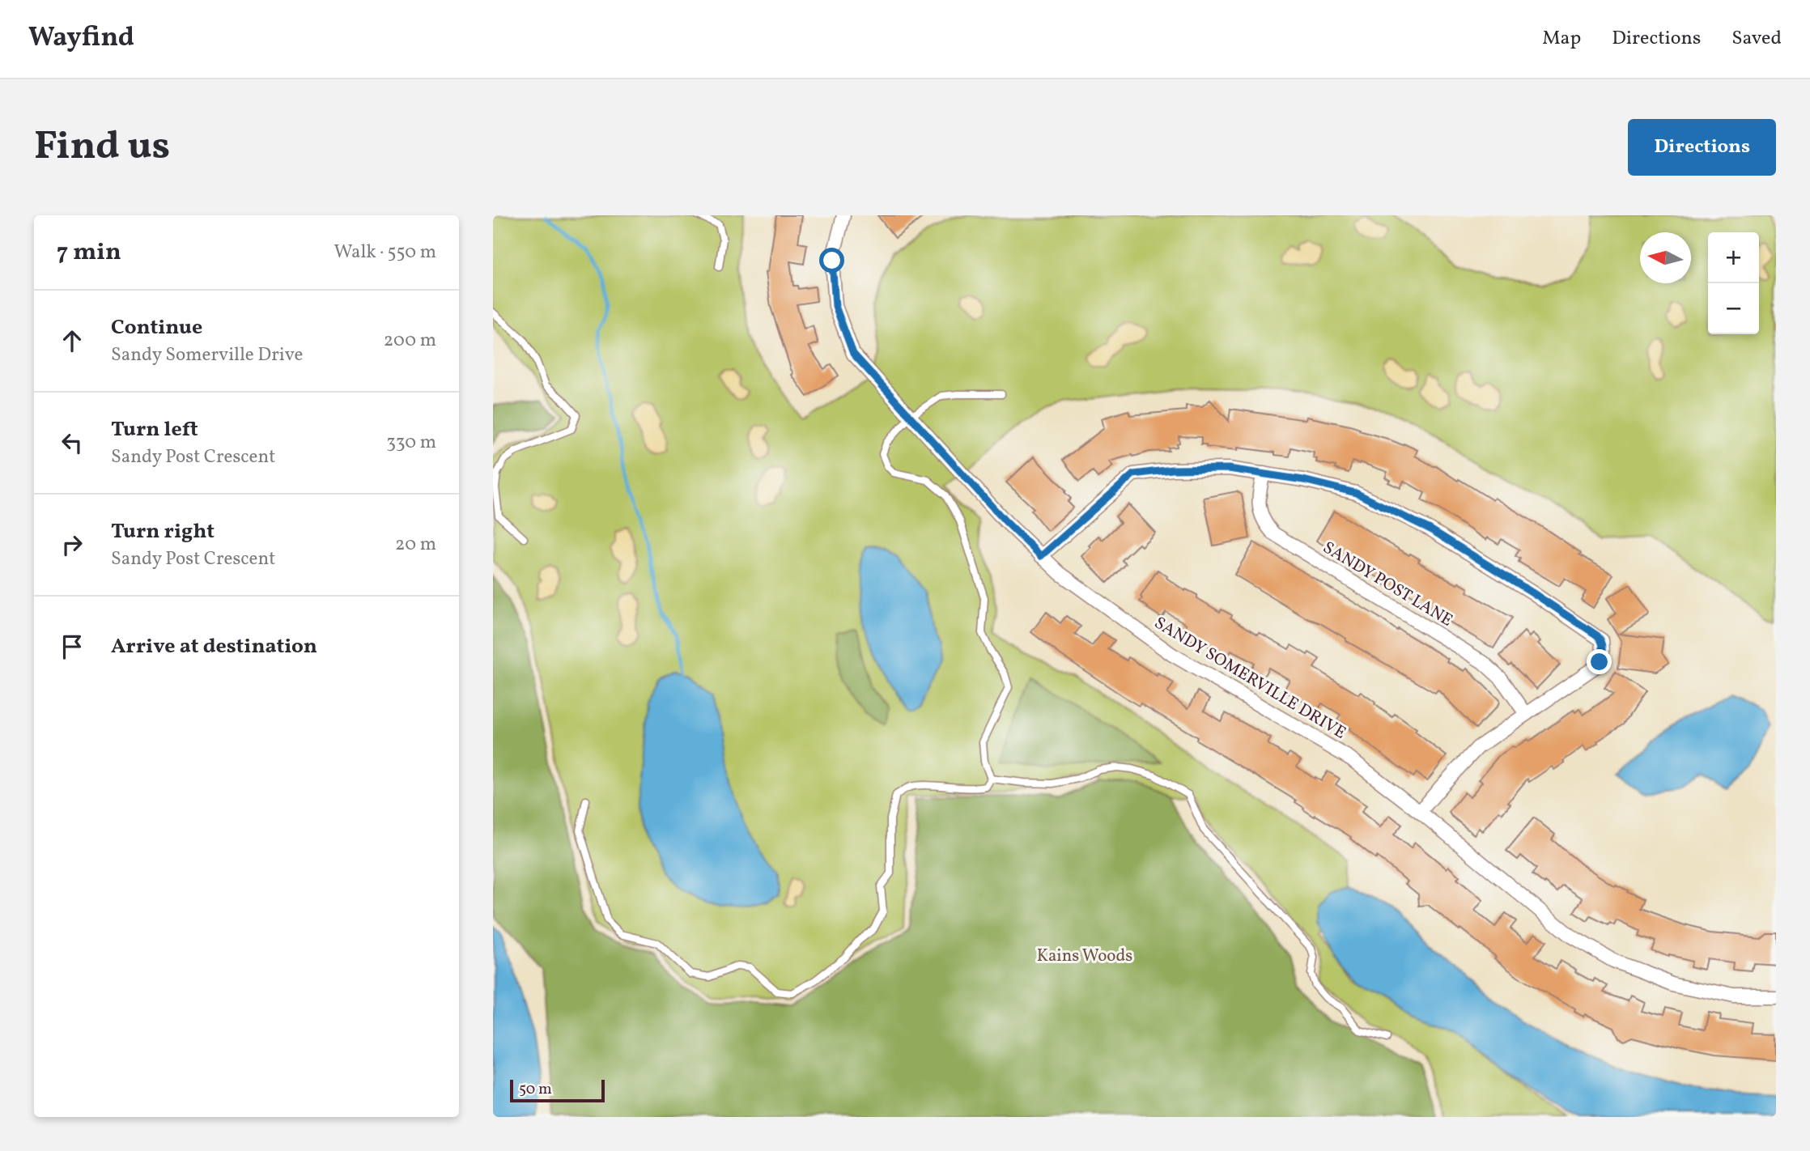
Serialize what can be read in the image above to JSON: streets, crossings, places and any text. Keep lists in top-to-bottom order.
{
  "streets": {
    "street": ["SANDY POST LANE", "SANDY SOMERVILLE DRIVE"]
  },
  "parks": ["Kains Woods"],
  "scale_bar": "50 m",
  "north": "left",
  "page": {
    "header": "Wayfind",
    "nav": ["Map", "Directions", "Saved"],
    "buttons": "Directions",
    "title": "Find us",
    "heading": ["7 min", "Walk · 550 m"],
    "map_buttons": ["+", "−"],
    "list": [
      ["Continue", "Sandy Somerville Drive", "200 m"],
      ["Turn left", "Sandy Post Crescent", "330 m"],
      ["Turn right", "Sandy Post Crescent", "20 m"],
      "Arrive at destination"
    ],
    "scale": "50 m"
  }
}
